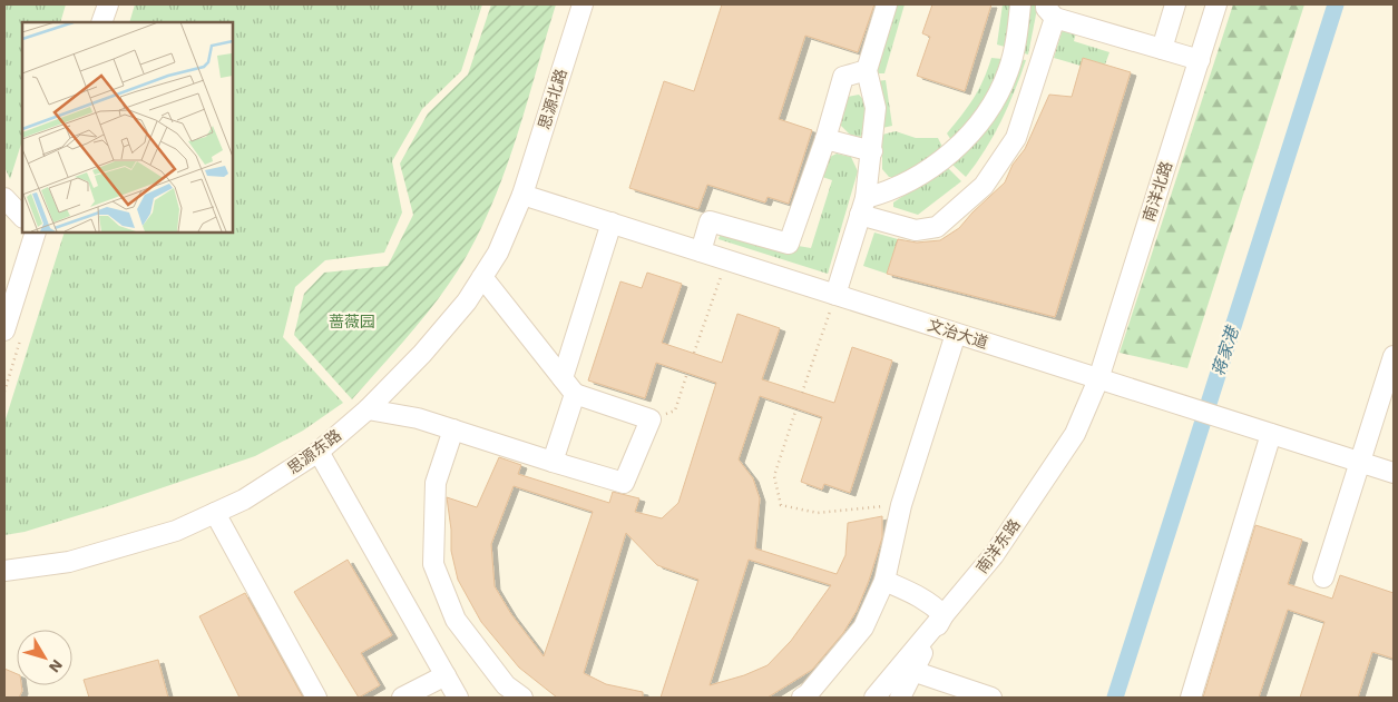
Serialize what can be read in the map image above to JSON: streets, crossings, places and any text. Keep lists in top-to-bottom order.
{
  "streets": {
    "lane": [
      "思源北路",
      "南洋北路",
      "文治大道",
      "思源东路",
      "南洋东路"
    ]
  },
  "crossings": [
    ["思源北路", "文治大道"],
    ["思源北路", "思源东路"],
    ["南洋北路", "文治大道"],
    ["南洋北路", "南洋东路"],
    ["文治大道", "思源东路"],
    ["文治大道", "南洋东路"]
  ],
  "water": ["蒋家港"],
  "parks": ["蔷薇园"],
  "north": "bottom right"
}
